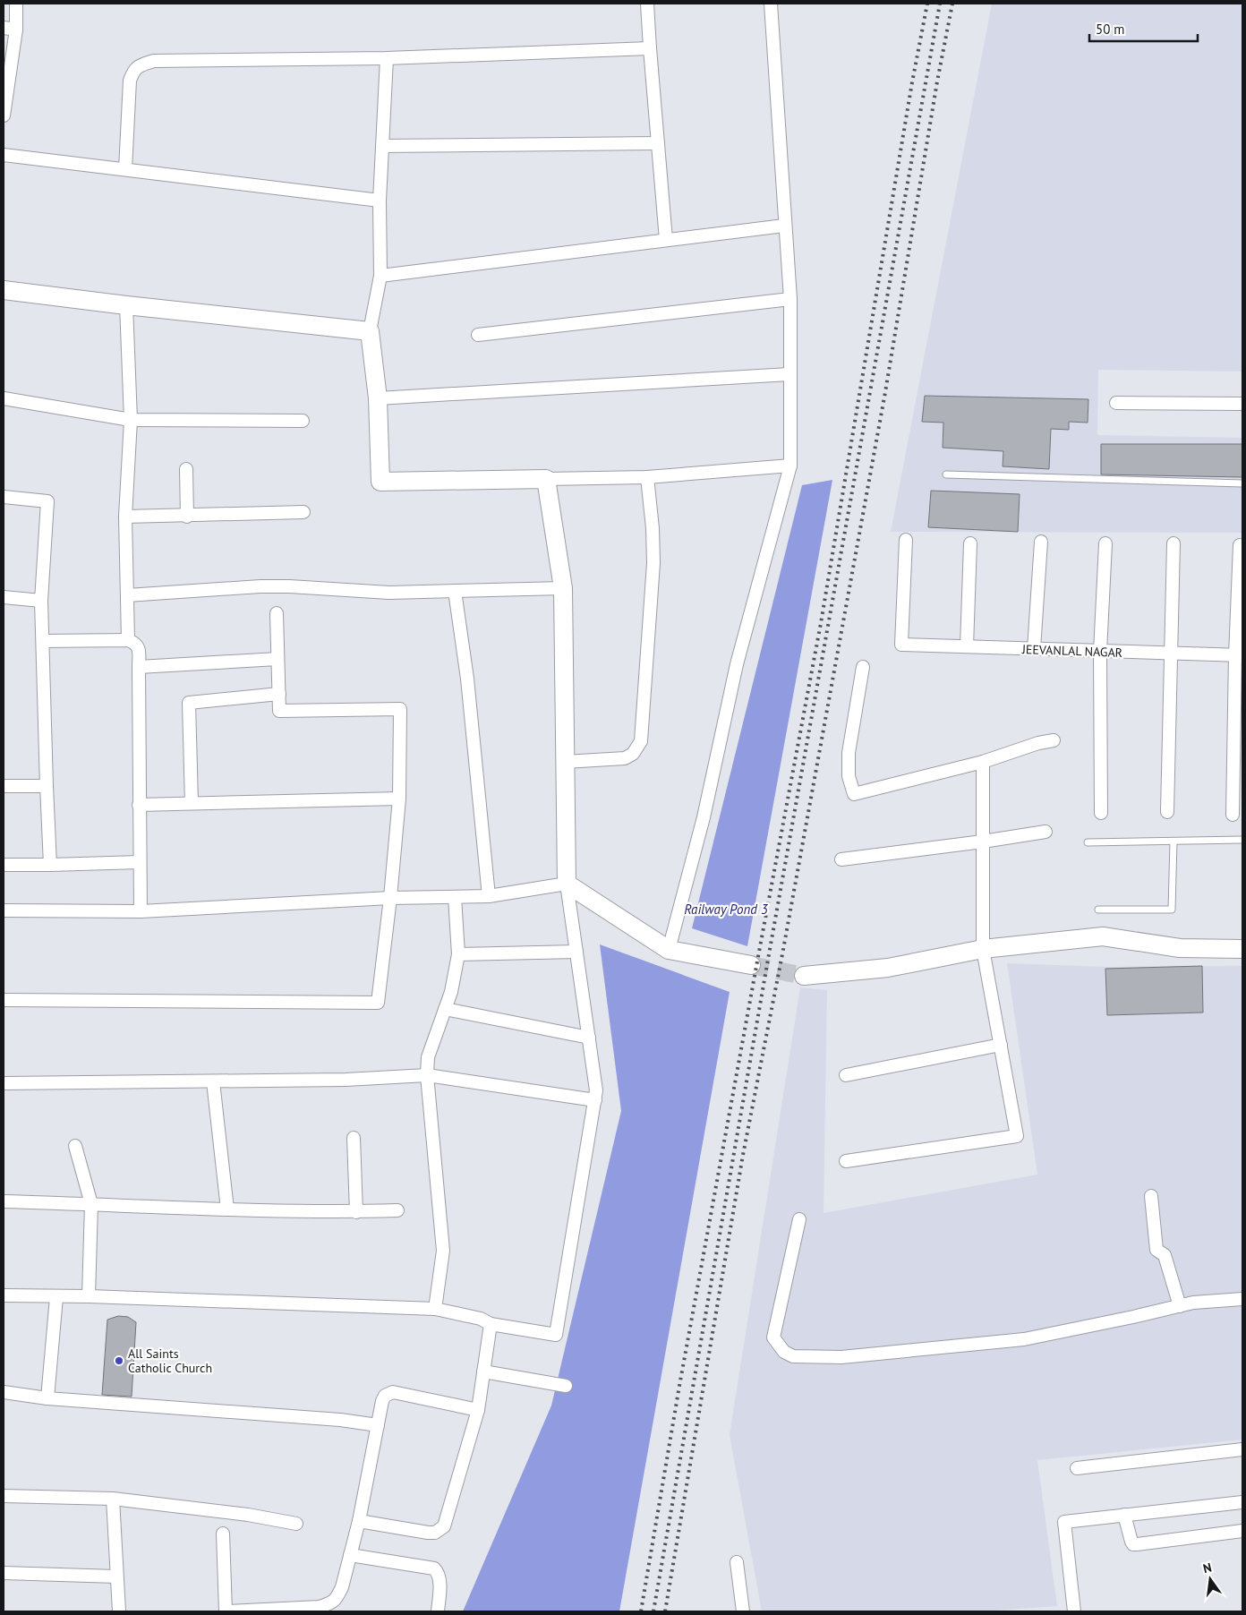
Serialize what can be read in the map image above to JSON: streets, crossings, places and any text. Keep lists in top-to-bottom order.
{
  "streets": {
    "street": ["JEEVANLAL NAGAR"]
  },
  "water": ["Railway Pond 3"],
  "places": ["All Saints Catholic Church"],
  "scale_bar": "50 m",
  "north": "top"
}
